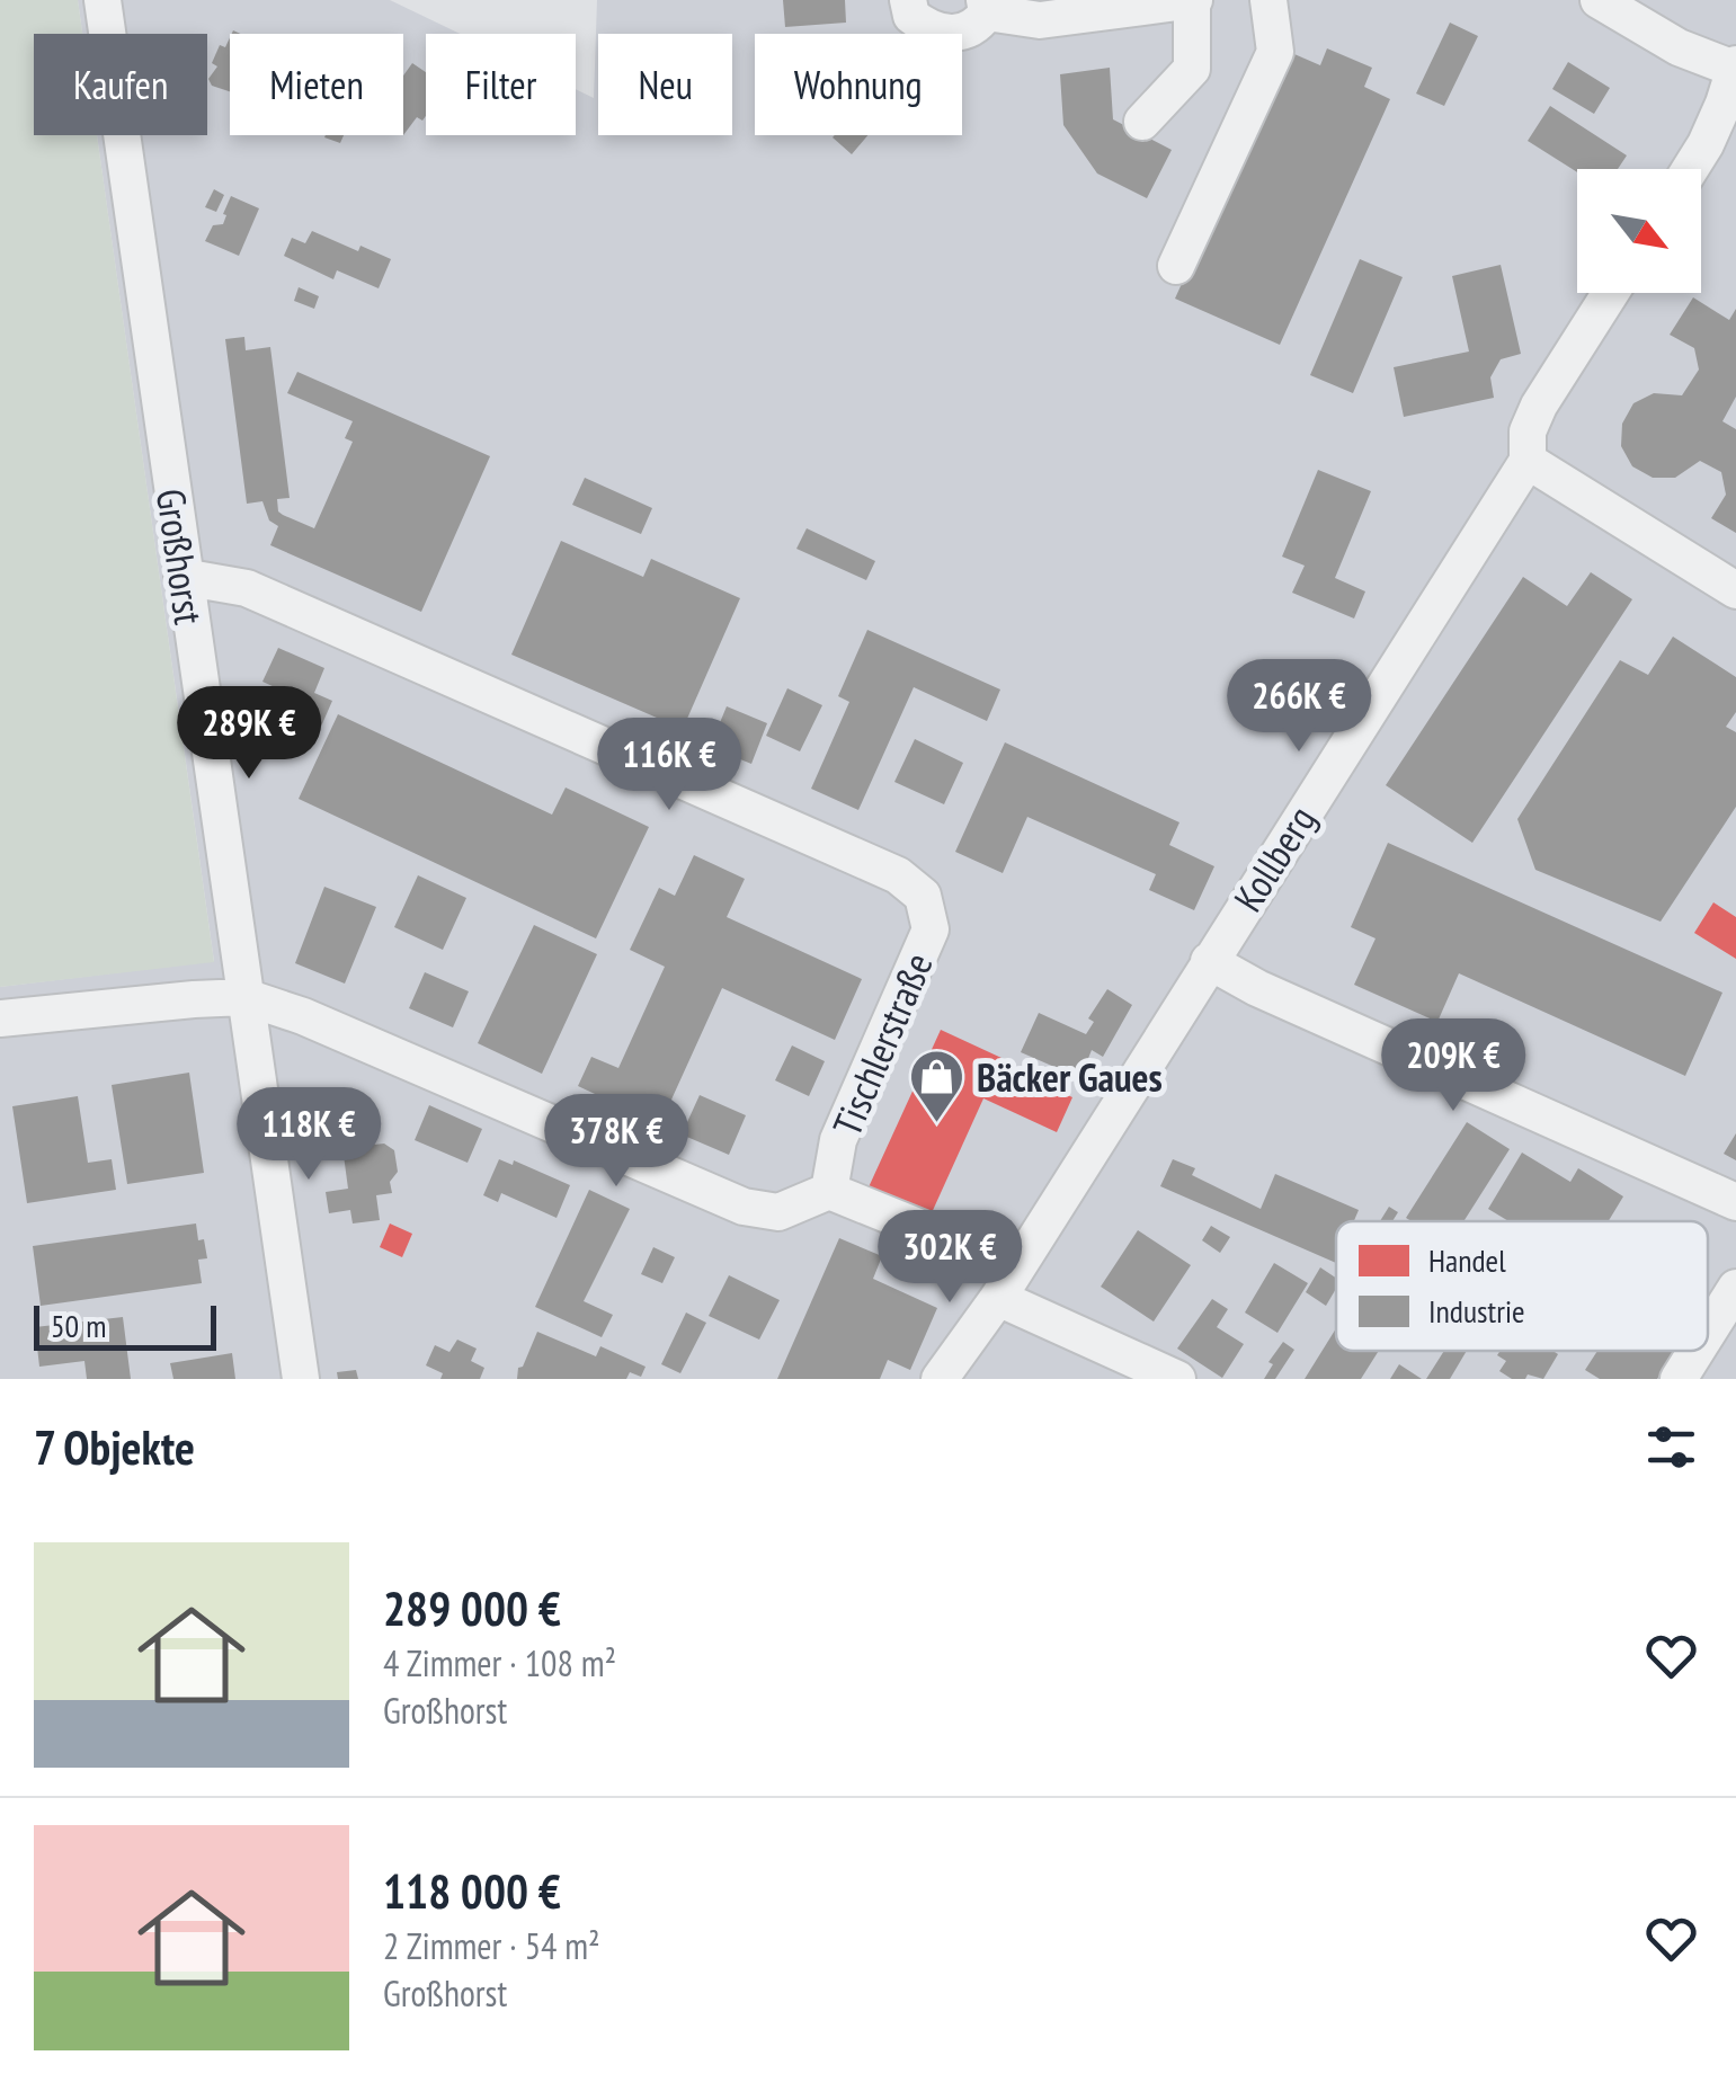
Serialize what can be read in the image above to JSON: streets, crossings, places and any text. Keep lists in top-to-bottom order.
{
  "streets": {
    "street": ["Großhorst", "Kollberg", "Tischlerstraße"]
  },
  "crossings": [
    ["Großhorst", "Tischlerstraße"],
    ["Kollberg", "Tischlerstraße"]
  ],
  "places": {
    "shop": ["Bäcker Gaues"]
  },
  "legend": ["Handel", "Industrie"],
  "scale_bar": "50 m",
  "north": "bottom right",
  "page": {
    "chip": [
      "Kaufen",
      "Mieten",
      "Filter",
      "Neu",
      "Wohnung"
    ],
    "price": [
      "266K €",
      "289K €",
      "116K €",
      "209K €",
      "118K €",
      "378K €",
      "302K €"
    ],
    "scale": "50 m",
    "heading": "7 Objekte",
    "list": [
      {
        "name": "289 000 €",
        "note": "4 Zimmer · 108 m² · Großhorst"
      },
      {
        "name": "118 000 €",
        "note": "2 Zimmer · 54 m² · Großhorst"
      }
    ]
  }
}
